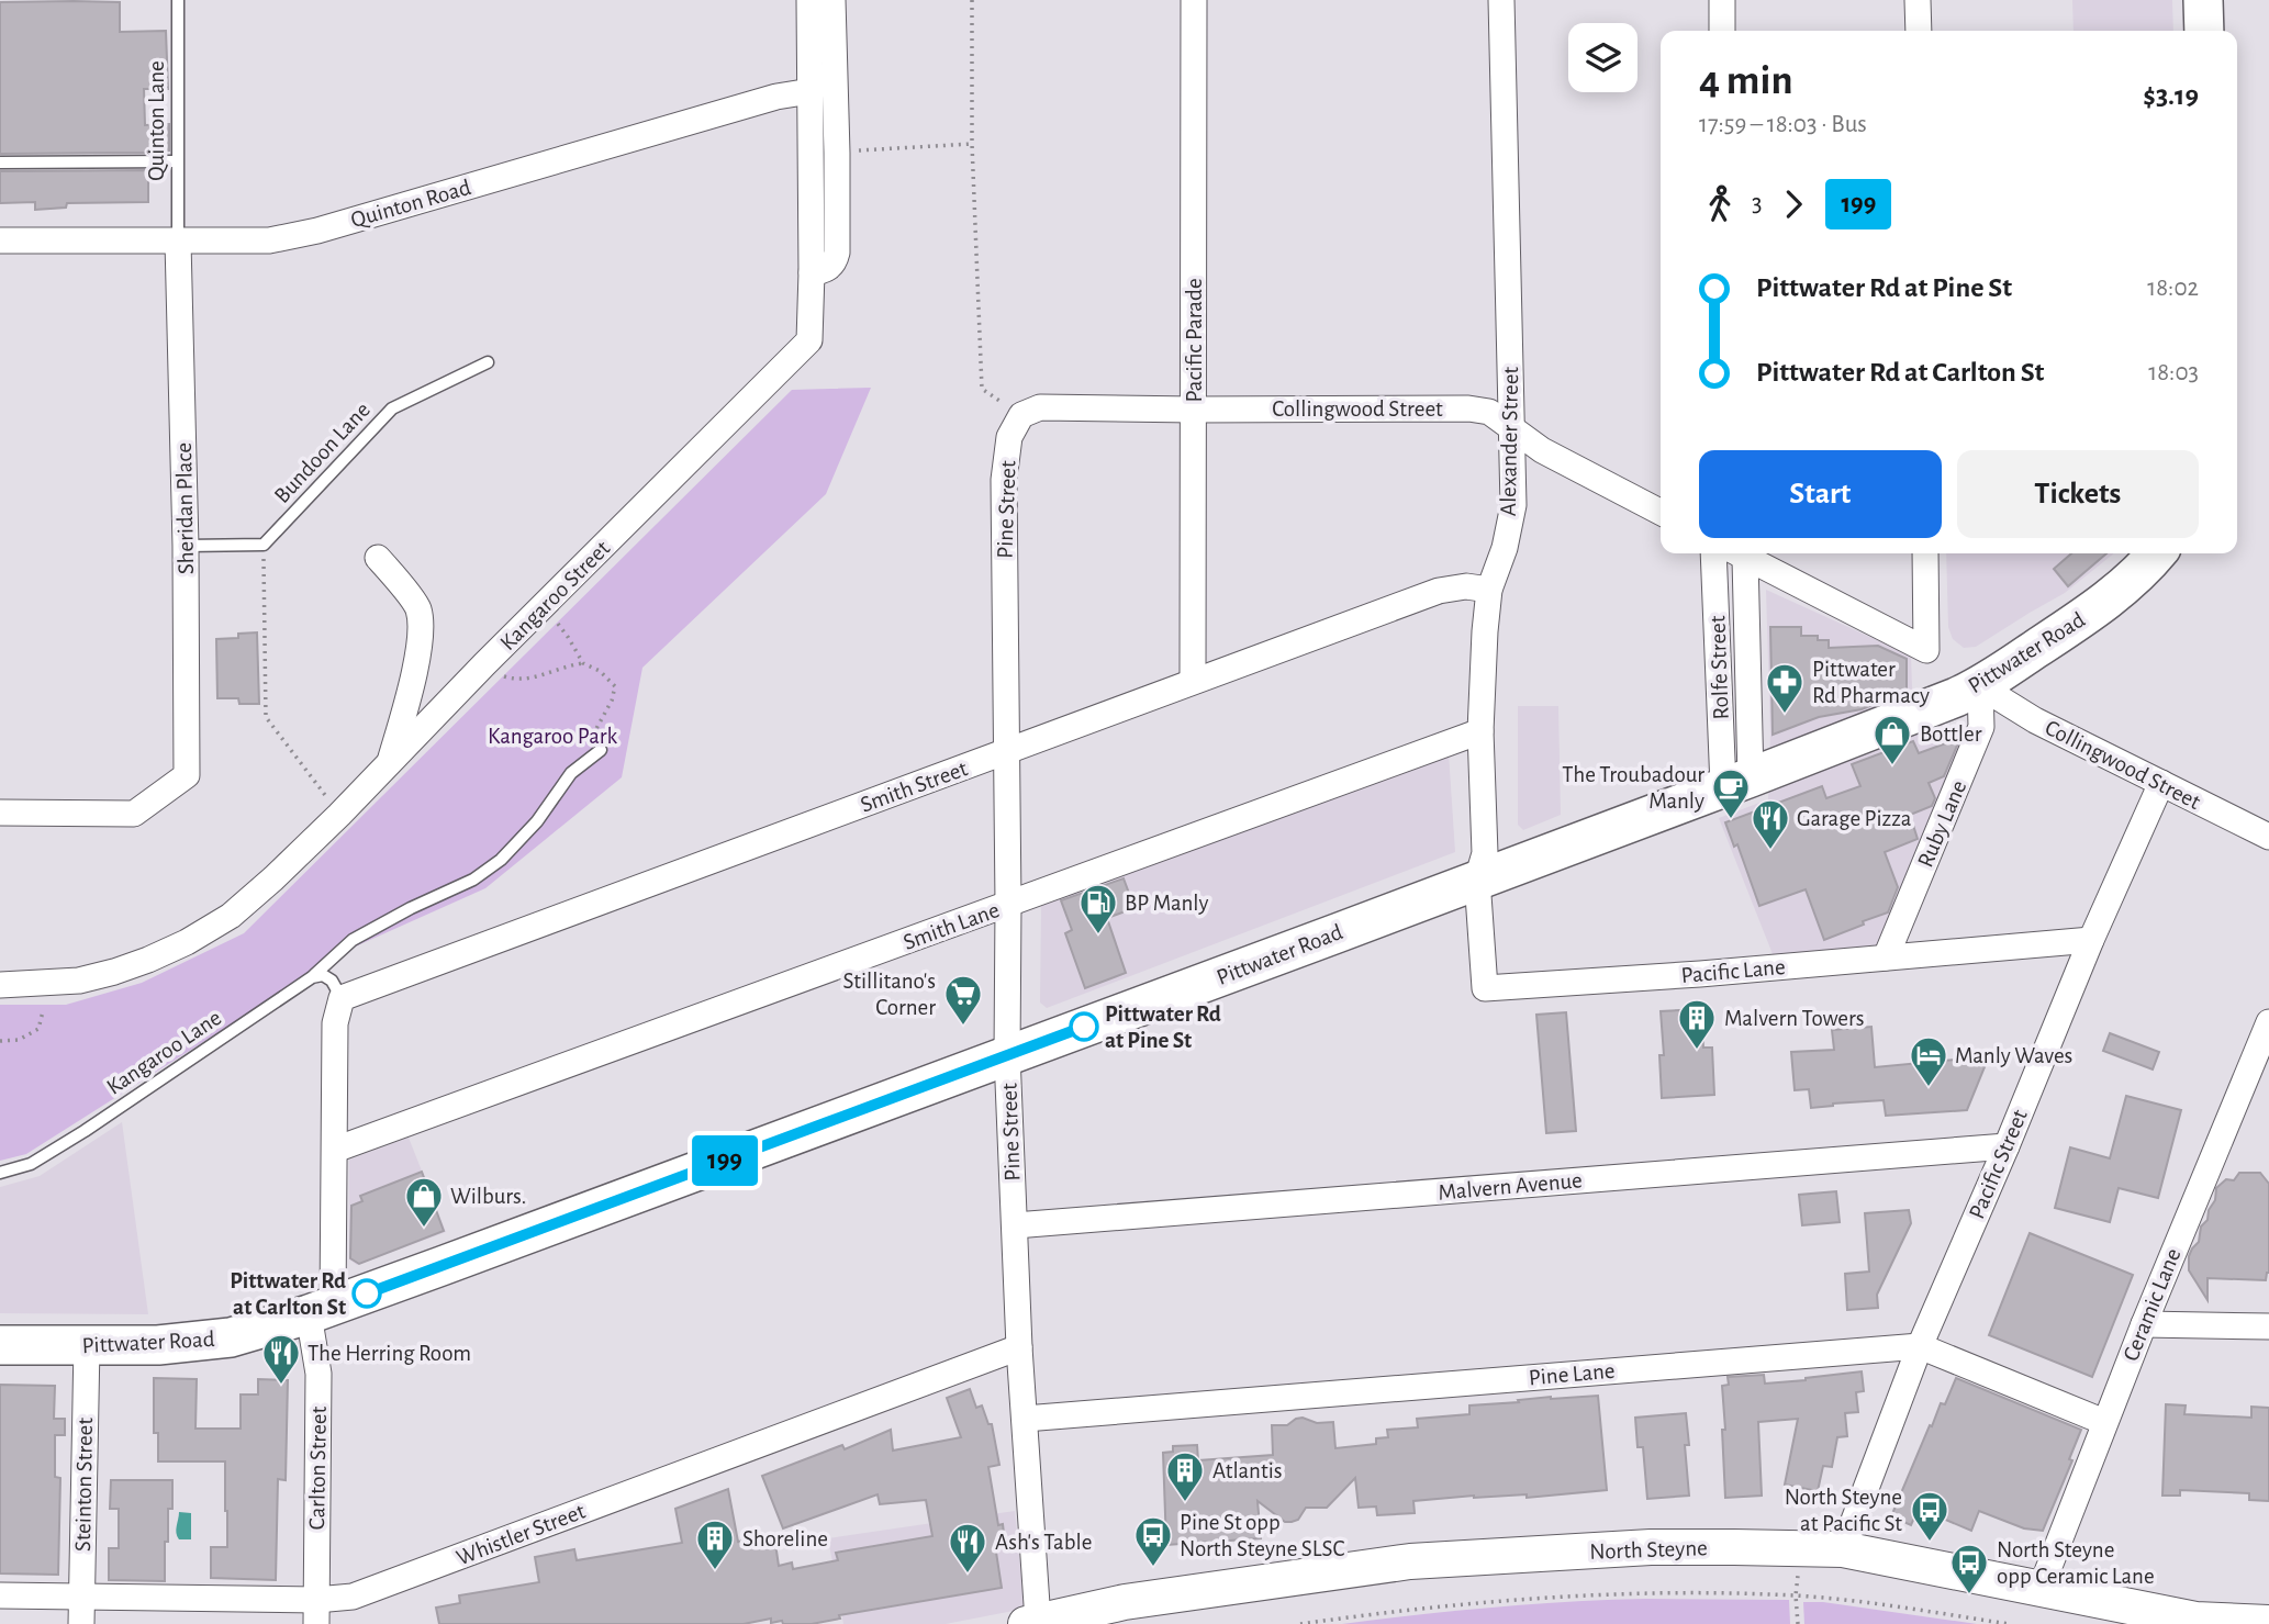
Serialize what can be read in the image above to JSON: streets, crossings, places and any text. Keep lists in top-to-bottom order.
{
  "streets": {
    "main road": ["Pittwater Road", "North Steyne"],
    "street": [
      "Quinton Road",
      "Pacific Parade",
      "Collingwood Street",
      "Alexander Street",
      "Sheridan Place",
      "Pine Street",
      "Kangaroo Street",
      "Rolfe Street",
      "Smith Street",
      "Ruby Lane",
      "Smith Lane",
      "Pacific Lane",
      "Pacific Street",
      "Malvern Avenue",
      "Ceramic Lane",
      "Pine Lane",
      "Carlton Street",
      "Steinton Street",
      "Whistler Street"
    ],
    "lane": ["Quinton Lane", "Bundoon Lane", "Kangaroo Lane"]
  },
  "crossings": [
    ["Quinton Lane", "Quinton Road"],
    ["Quinton Lane", "Sheridan Place"],
    ["Quinton Road", "Sheridan Place"],
    ["Quinton Road", "Kangaroo Street"],
    ["Pacific Parade", "Collingwood Street"],
    ["Pacific Parade", "Smith Street"],
    ["Collingwood Street", "Alexander Street"],
    ["Collingwood Street", "Pine Street"],
    ["Collingwood Street", "Pittwater Road"],
    ["Collingwood Street", "Ruby Lane"],
    ["Collingwood Street", "Pacific Street"],
    ["Alexander Street", "Pittwater Road"],
    ["Alexander Street", "Smith Street"],
    ["Alexander Street", "Smith Lane"],
    ["Alexander Street", "Pacific Lane"],
    ["Pine Street", "Pittwater Road"],
    ["Pine Street", "Smith Street"],
    ["Pine Street", "Smith Lane"],
    ["Pine Street", "Malvern Avenue"],
    ["Pine Street", "Pine Lane"],
    ["Pine Street", "Whistler Street"],
    ["Pine Street", "North Steyne"],
    ["Pittwater Road", "Rolfe Street"],
    ["Pittwater Road", "Ruby Lane"],
    ["Pittwater Road", "Pacific Lane"],
    ["Pittwater Road", "Carlton Street"],
    ["Pittwater Road", "Steinton Street"],
    ["Smith Street", "Carlton Street"],
    ["Ruby Lane", "Pacific Lane"],
    ["Smith Lane", "Carlton Street"],
    ["Pacific Lane", "Pacific Street"],
    ["Pacific Street", "Malvern Avenue"],
    ["Pacific Street", "Pine Lane"],
    ["Pacific Street", "North Steyne"],
    ["Ceramic Lane", "Pine Lane"],
    ["Ceramic Lane", "North Steyne"],
    ["Carlton Street", "Whistler Street"],
    ["Steinton Street", "Whistler Street"]
  ],
  "parks": ["Kangaroo Park"],
  "places": {
    "pharmacy": ["Pittwater Rd Pharmacy"],
    "shop": ["Bottler", "Wilburs."],
    "cafe": ["The Troubadour Manly"],
    "restaurant": ["Garage Pizza", "The Herring Room", "Ash's Table"],
    "fuel station": ["BP Manly"],
    "supermarket": ["Stillitano's Corner"],
    "other": ["Pittwater Rd at Pine St", "Pittwater Rd at Carlton St"],
    "building": ["Malvern Towers", "Atlantis", "Shoreline"],
    "hotel": ["Manly Waves"],
    "bus stop": ["North Steyne at Pacific St", "Pine St opp North Steyne SLSC", "North Steyne opp Ceramic Lane"]
  },
  "lines": ["bus line 199"],
  "page": {
    "on_map": "199",
    "heading": ["4 min", "17:59 – 18:03 · Bus", "$3.19"],
    "legs": ["3", "199"],
    "list": [
      {
        "name": "Pittwater Rd at Pine St",
        "value": "18:02"
      },
      {
        "name": "Pittwater Rd at Carlton St",
        "value": "18:03"
      }
    ],
    "buttons": ["Start", "Tickets"]
  }
}
